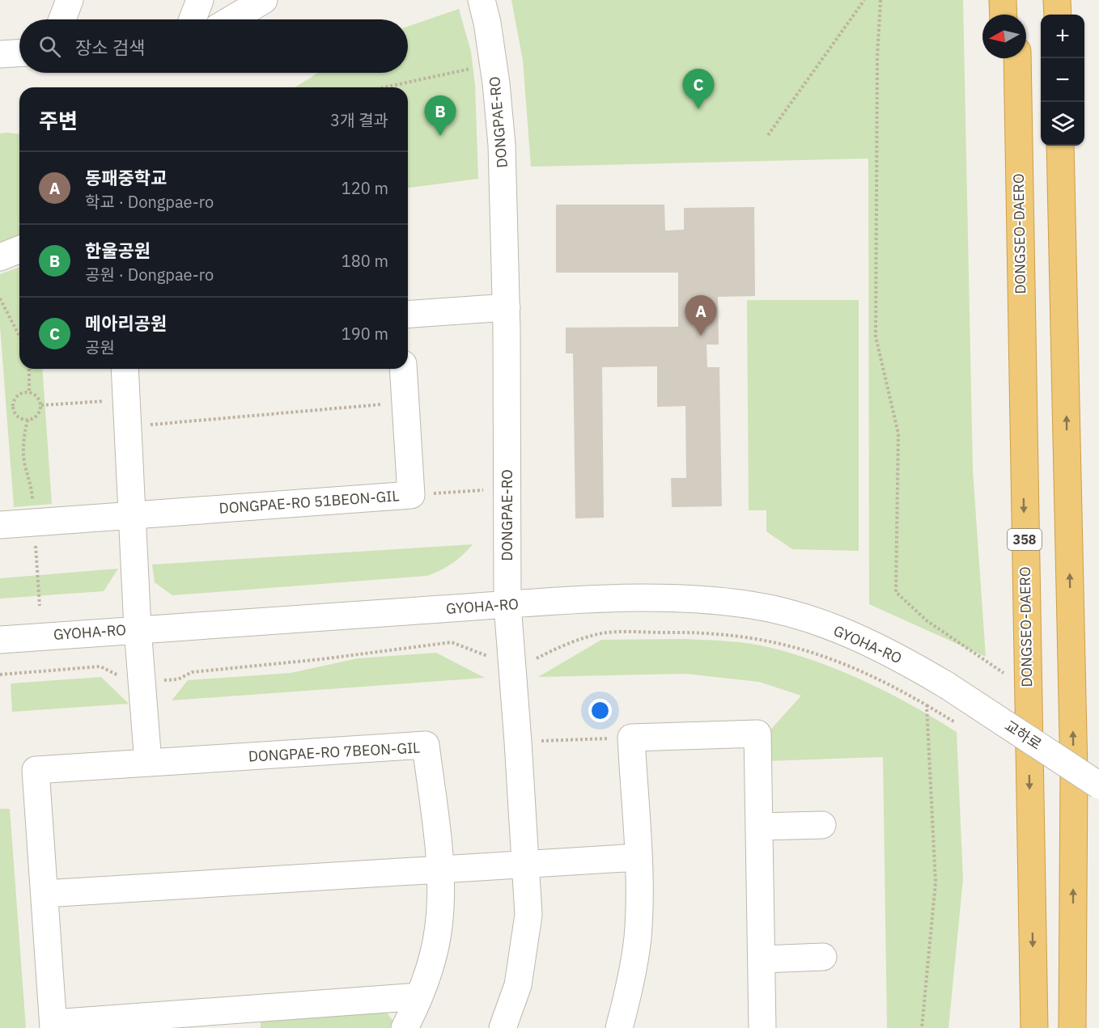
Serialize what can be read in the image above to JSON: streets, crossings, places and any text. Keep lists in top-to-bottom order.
{
  "streets": {
    "highway": ["DONGSEO-DAERO", "358"],
    "street": [
      "DONGPAE-RO",
      "DONGPAE-RO 51BEON-GIL",
      "GYOHA-RO",
      "교하로",
      "DONGPAE-RO 7BEON-GIL"
    ]
  },
  "crossings": [
    ["DONGPAE-RO", "GYOHA-RO"],
    ["GYOHA-RO", "교하로"]
  ],
  "north": "left",
  "page": {
    "map_buttons": ["+", "−"],
    "search": "장소 검색",
    "pins": ["C", "B", "A"],
    "heading": ["주변", "3개 결과"],
    "list": [
      {
        "mark": "A",
        "name": "동패중학교",
        "note": "학교 · Dongpae-ro",
        "value": "120 m"
      },
      {
        "mark": "B",
        "name": "한울공원",
        "note": "공원 · Dongpae-ro",
        "value": "180 m"
      },
      {
        "mark": "C",
        "name": "메아리공원",
        "note": "공원",
        "value": "190 m"
      }
    ]
  }
}
